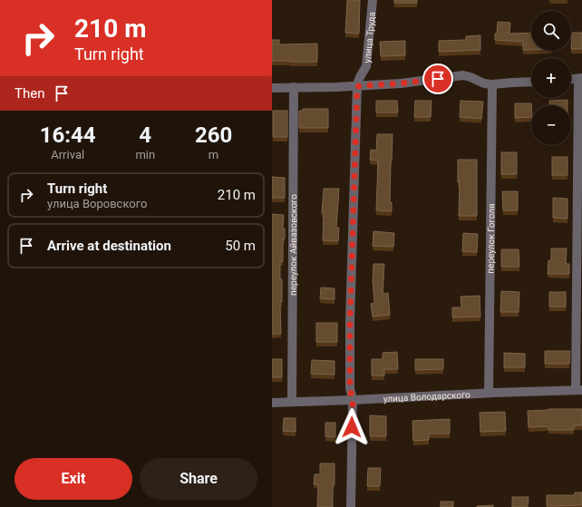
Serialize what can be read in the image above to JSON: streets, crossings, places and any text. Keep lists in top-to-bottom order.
{
  "streets": {
    "street": [
      "улица Труда",
      "переулок Гоголя",
      "переулок Айвазовского",
      "улица Володарского"
    ]
  },
  "crossings": [
    ["улица Труда", "улица Володарского"],
    ["переулок Гоголя", "улица Володарского"],
    ["переулок Айвазовского", "улица Володарского"]
  ],
  "page": {
    "turn": ["210 m", "Turn right"],
    "map_buttons": ["+", "−"],
    "then": "Then",
    "eta": [
      "16:44",
      "Arrival",
      "4",
      "min",
      "260",
      "m"
    ],
    "list": [
      {
        "name": "Turn right",
        "note": "улица Воровского",
        "value": "210 m"
      },
      {
        "name": "Arrive at destination",
        "value": "50 m"
      }
    ],
    "buttons": ["Exit", "Share"]
  }
}
